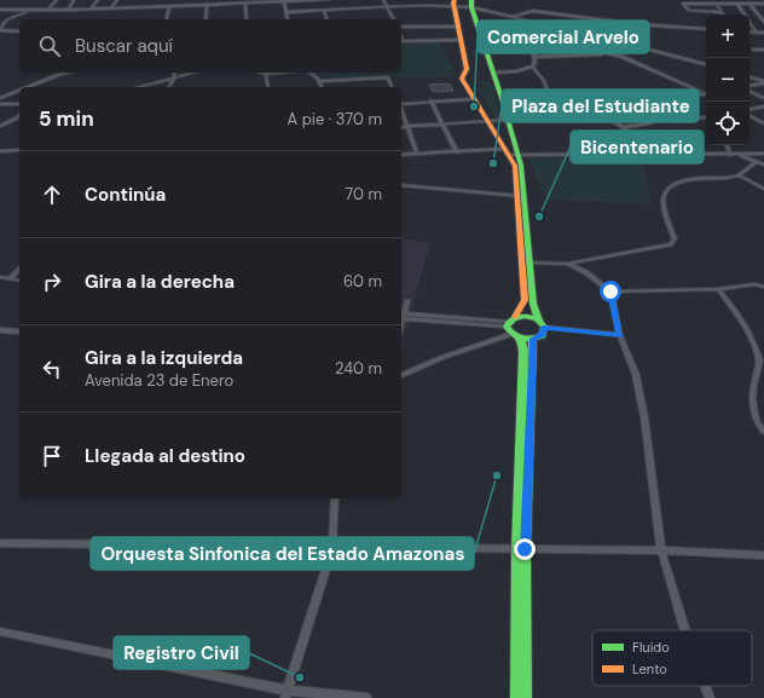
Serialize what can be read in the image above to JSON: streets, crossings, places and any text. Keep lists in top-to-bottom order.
{
  "places": [
    "Comercial Arvelo",
    "Plaza del Estudiante",
    "Bicentenario",
    "Orquesta Sinfonica del Estado Amazonas",
    "Registro Civil"
  ],
  "legend": ["Fluido", "Lento"],
  "page": {
    "map_buttons": ["+", "−"],
    "search": "Buscar aquí",
    "heading": ["5 min", "A pie · 370 m"],
    "list": [
      ["Continúa", "70 m"],
      ["Gira a la derecha", "60 m"],
      ["Gira a la izquierda", "Avenida 23 de Enero", "240 m"],
      "Llegada al destino"
    ]
  }
}
